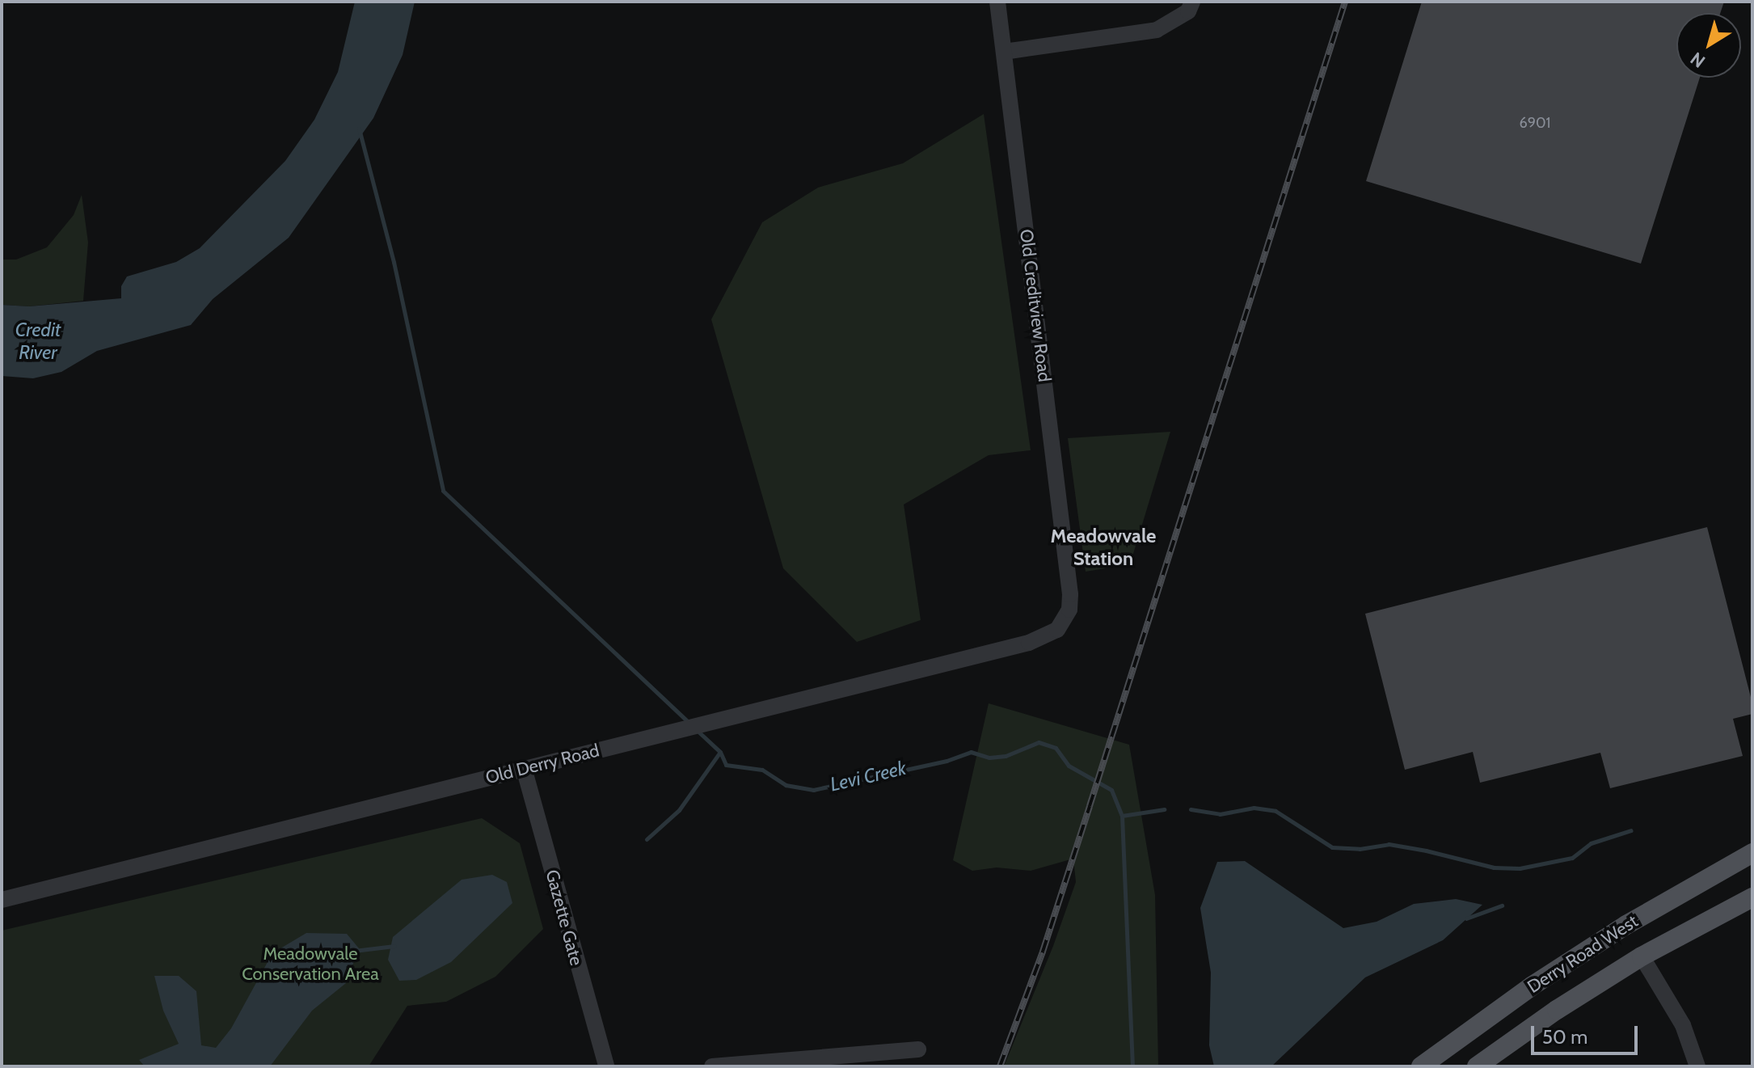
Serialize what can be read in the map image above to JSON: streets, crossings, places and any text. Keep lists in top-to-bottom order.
{
  "streets": {
    "main road": ["Derry Road West"],
    "street": ["Old Creditview Road", "Old Derry Road", "Gazette Gate"]
  },
  "crossings": [
    ["Old Creditview Road", "Old Derry Road"],
    ["Old Derry Road", "Gazette Gate"]
  ],
  "districts": ["Meadowvale Station"],
  "water": ["Credit River", "Levi Creek"],
  "parks": ["Meadowvale Conservation Area"],
  "house_numbers": ["6901"],
  "scale_bar": "50 m",
  "north": "bottom left"
}
